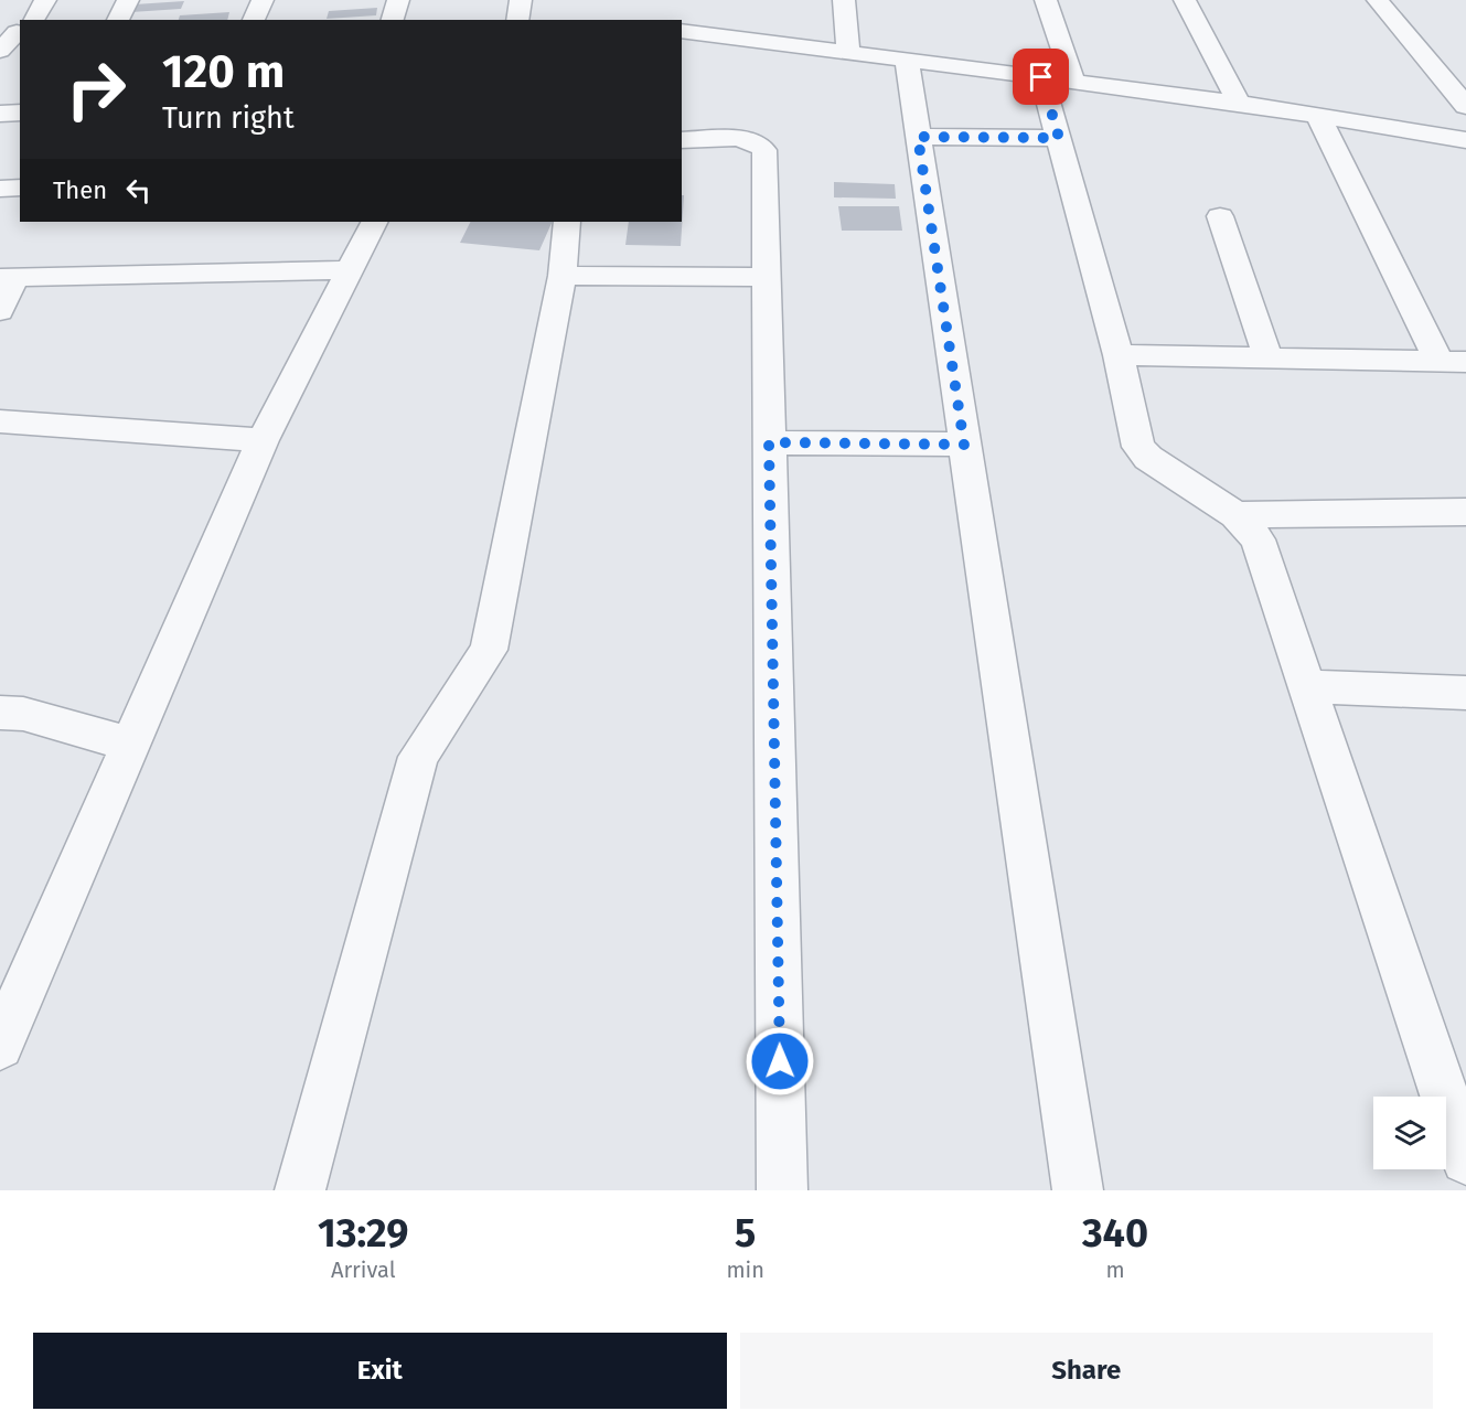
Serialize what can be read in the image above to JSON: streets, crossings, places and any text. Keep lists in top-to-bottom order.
{
  "page": {
    "turn": ["120 m", "Turn right"],
    "then": "Then",
    "eta": [
      "13:29",
      "Arrival",
      "5",
      "min",
      "340",
      "m"
    ],
    "buttons": ["Exit", "Share"]
  }
}
